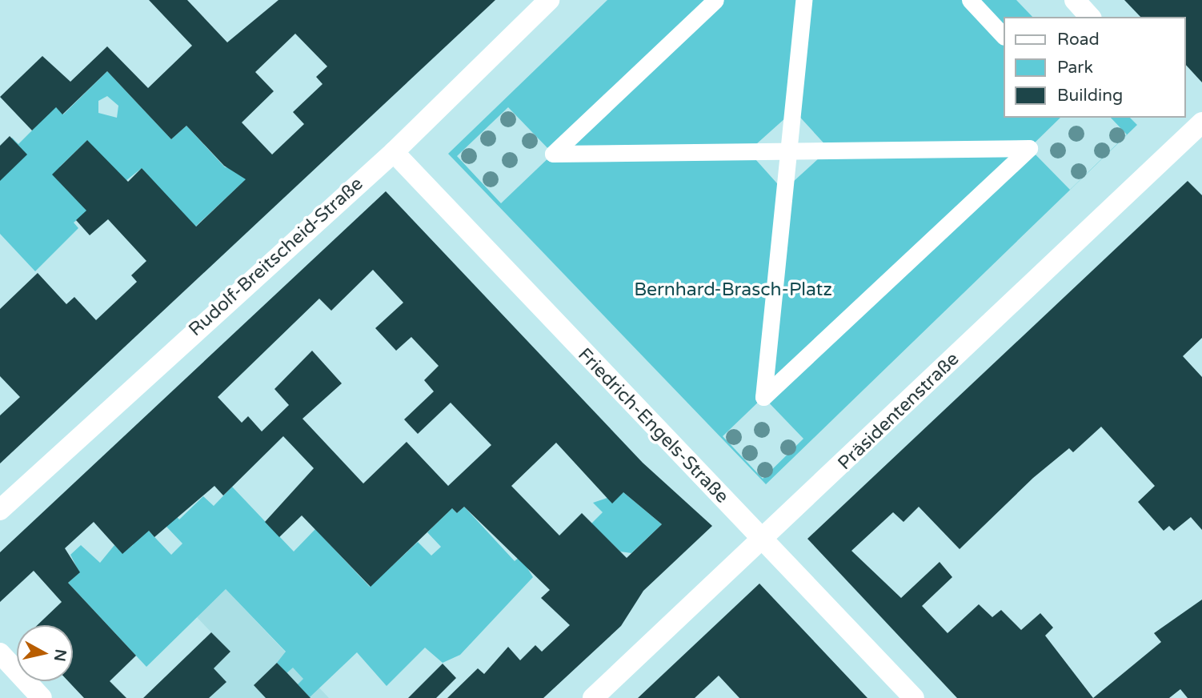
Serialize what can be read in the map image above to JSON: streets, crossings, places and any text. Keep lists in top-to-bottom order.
{
  "streets": {
    "street": ["Rudolf-Breitscheid-Straße", "Präsidentenstraße", "Friedrich-Engels-Straße"]
  },
  "crossings": [
    ["Rudolf-Breitscheid-Straße", "Friedrich-Engels-Straße"],
    ["Präsidentenstraße", "Friedrich-Engels-Straße"]
  ],
  "parks": ["Bernhard-Brasch-Platz"],
  "legend": ["Road", "Park", "Building"],
  "north": "right"
}
